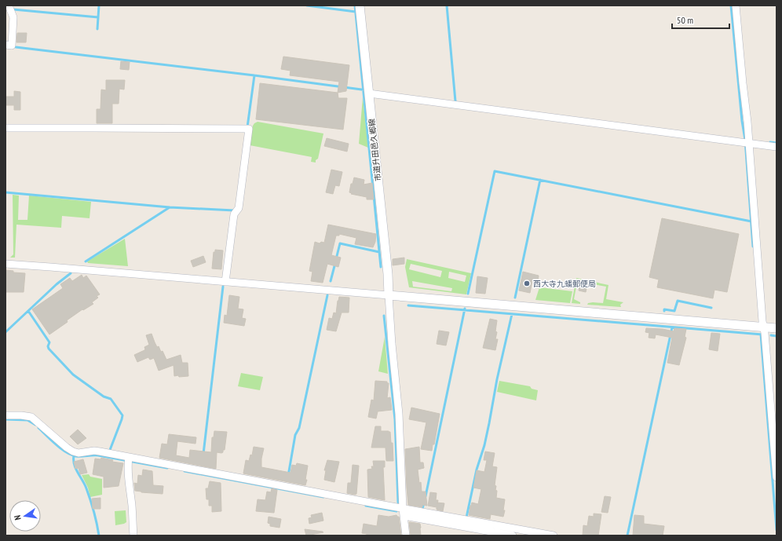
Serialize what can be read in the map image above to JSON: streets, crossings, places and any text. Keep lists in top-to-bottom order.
{
  "streets": {
    "street": ["市道升田邑久郷線"]
  },
  "places": ["西大寺九蟠郵便局"],
  "scale_bar": "50 m",
  "north": "left"
}
